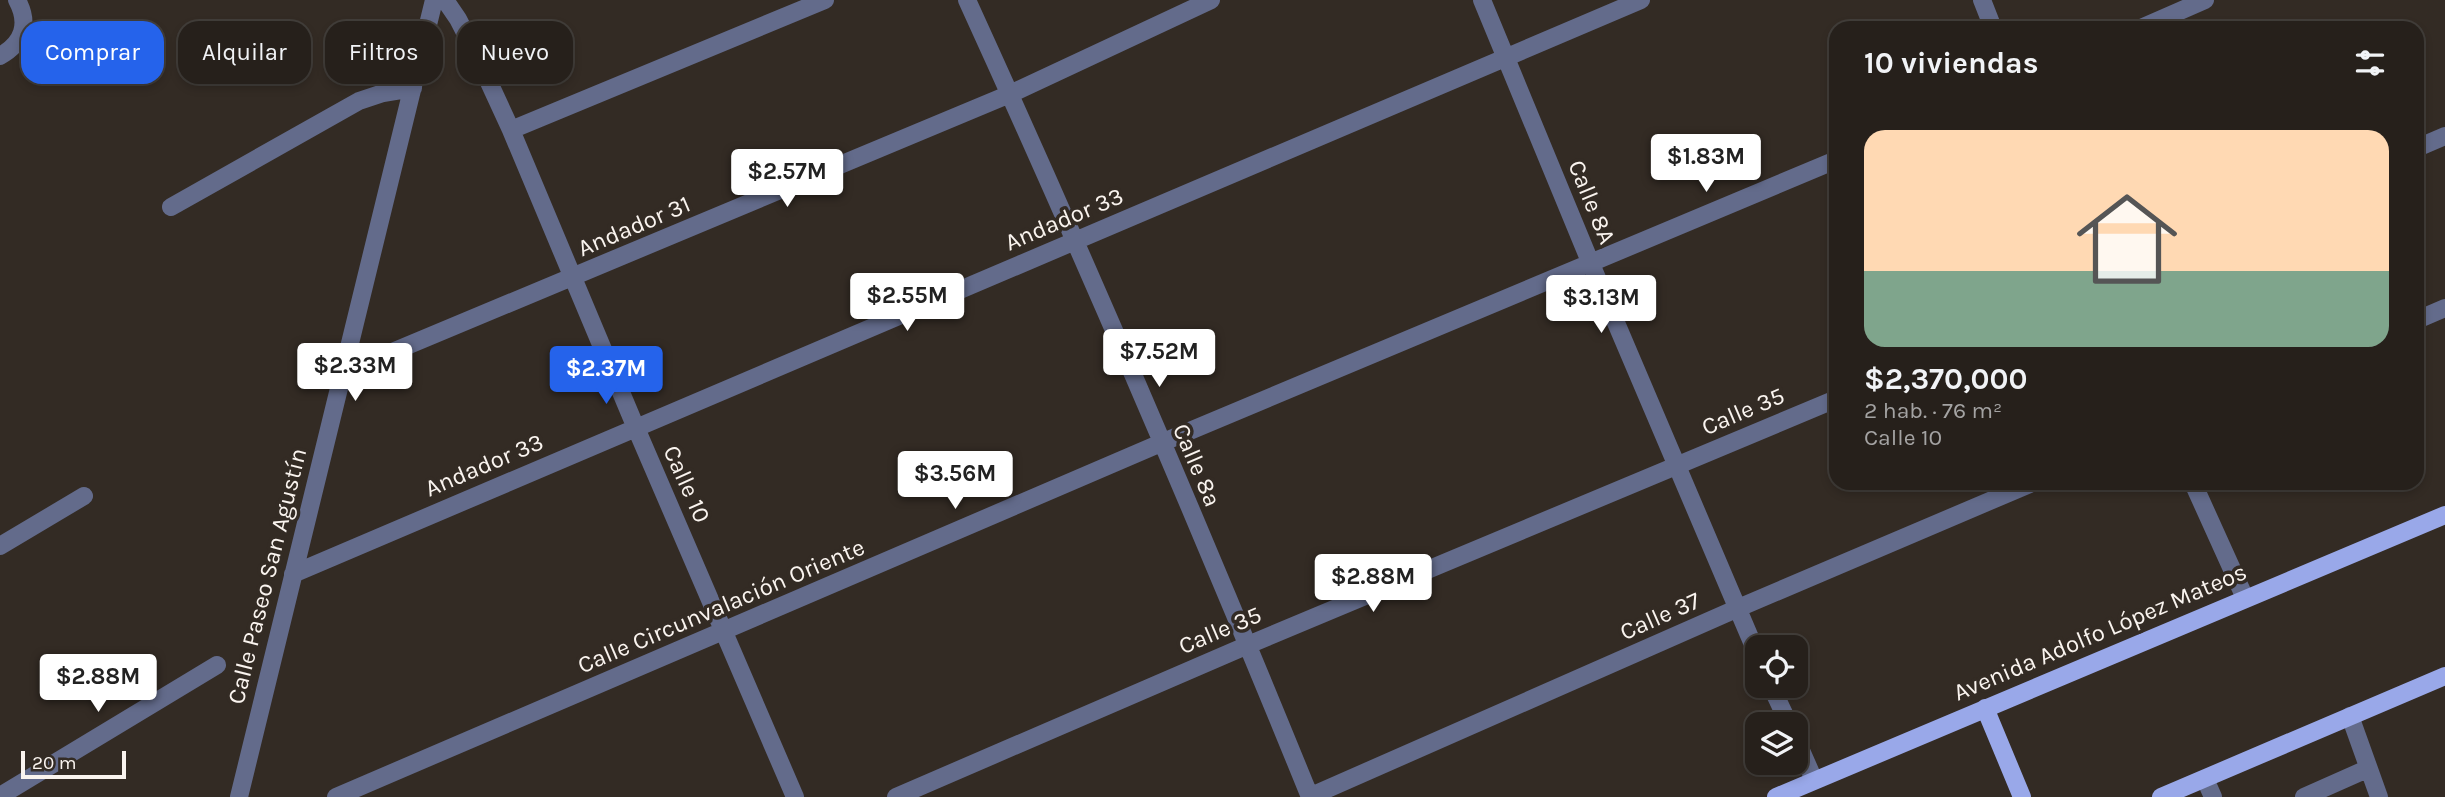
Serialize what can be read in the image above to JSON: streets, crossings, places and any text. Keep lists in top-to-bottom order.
{
  "streets": {
    "main road": ["Avenida Adolfo López Mateos"],
    "street": [
      "Calle 8A",
      "Andador 33",
      "Andador 31",
      "Calle 35",
      "Calle 8a",
      "Calle 10",
      "Calle Paseo San Agustín",
      "Calle Circunvalación Oriente",
      "Calle 37"
    ]
  },
  "crossings": [
    ["Calle 8A", "Andador 33"],
    ["Calle 8A", "Calle 35"],
    ["Calle 8A", "Calle Circunvalación Oriente"],
    ["Calle 8A", "Calle 37"],
    ["Andador 33", "Calle 8a"],
    ["Andador 33", "Calle 10"],
    ["Andador 33", "Calle Paseo San Agustín"],
    ["Andador 31", "Calle 8a"],
    ["Andador 31", "Calle 10"],
    ["Andador 31", "Calle Paseo San Agustín"],
    ["Calle 35", "Calle 8a"],
    ["Calle 8a", "Calle Circunvalación Oriente"],
    ["Calle 8a", "Calle 37"],
    ["Calle 10", "Calle Circunvalación Oriente"]
  ],
  "scale_bar": "20 m",
  "page": {
    "chip": [
      "Comprar",
      "Alquilar",
      "Filtros",
      "Nuevo"
    ],
    "heading": "10 viviendas",
    "list": [
      {
        "name": "$2,370,000",
        "note": "2 hab. · 76 m² · Calle 10"
      }
    ],
    "price": [
      "$1.83M",
      "$2.57M",
      "$2.55M",
      "$3.13M",
      "$7.52M",
      "$2.33M",
      "$2.37M",
      "$3.56M",
      "$2.88M",
      "$2.88M"
    ],
    "scale": "20 m"
  }
}
